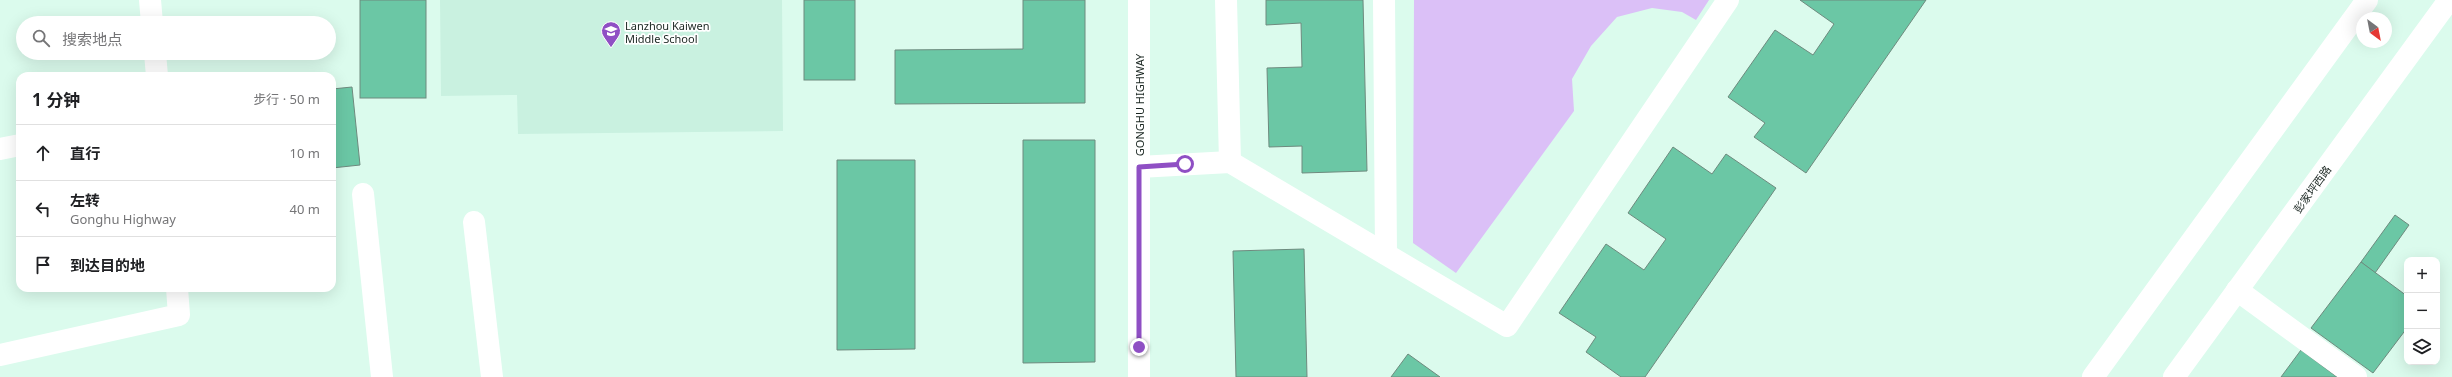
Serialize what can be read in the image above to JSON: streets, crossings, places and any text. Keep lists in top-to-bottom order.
{
  "streets": {
    "main road": ["GONGHU HIGHWAY", "彭家坪西路"]
  },
  "places": {
    "school or university": ["Lanzhou Kaiwen Middle School"]
  },
  "north": "bottom right",
  "page": {
    "search": "搜索地点",
    "heading": ["1 分钟", "步行 · 50 m"],
    "list": [
      ["直行", "10 m"],
      ["左转", "Gonghu Highway", "40 m"],
      "到达目的地"
    ],
    "map_buttons": ["+", "−"]
  }
}
